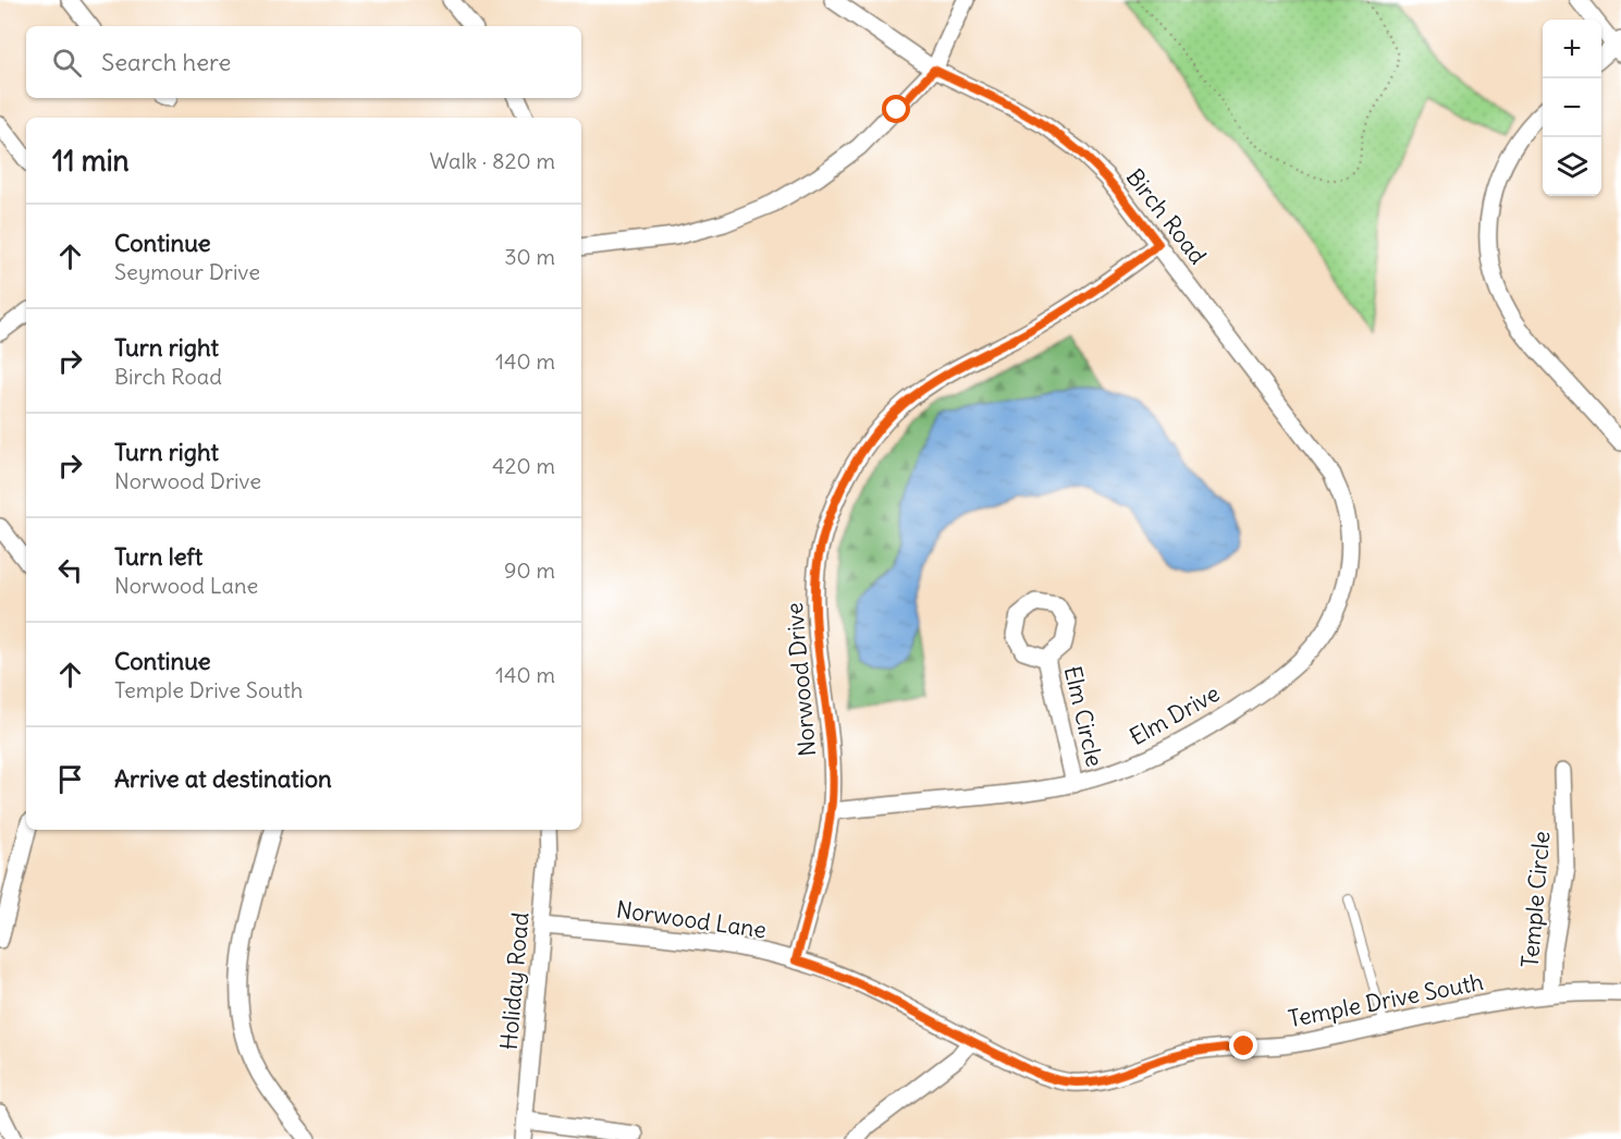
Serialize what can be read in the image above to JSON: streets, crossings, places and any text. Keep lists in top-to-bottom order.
{
  "streets": {
    "street": [
      "Birch Road",
      "Norwood Drive",
      "Elm Drive",
      "Elm Circle",
      "Temple Circle",
      "Norwood Lane",
      "Holiday Road",
      "Temple Drive South"
    ]
  },
  "crossings": [
    ["Birch Road", "Norwood Drive"],
    ["Birch Road", "Elm Drive"],
    ["Norwood Drive", "Elm Drive"],
    ["Norwood Drive", "Norwood Lane"],
    ["Elm Drive", "Elm Circle"],
    ["Temple Circle", "Temple Drive South"],
    ["Norwood Lane", "Holiday Road"],
    ["Norwood Lane", "Temple Drive South"]
  ],
  "page": {
    "map_buttons": ["+", "−"],
    "search": "Search here",
    "heading": ["11 min", "Walk · 820 m"],
    "list": [
      ["Continue", "Seymour Drive", "30 m"],
      ["Turn right", "Birch Road", "140 m"],
      ["Turn right", "Norwood Drive", "420 m"],
      ["Turn left", "Norwood Lane", "90 m"],
      ["Continue", "Temple Drive South", "140 m"],
      "Arrive at destination"
    ]
  }
}
